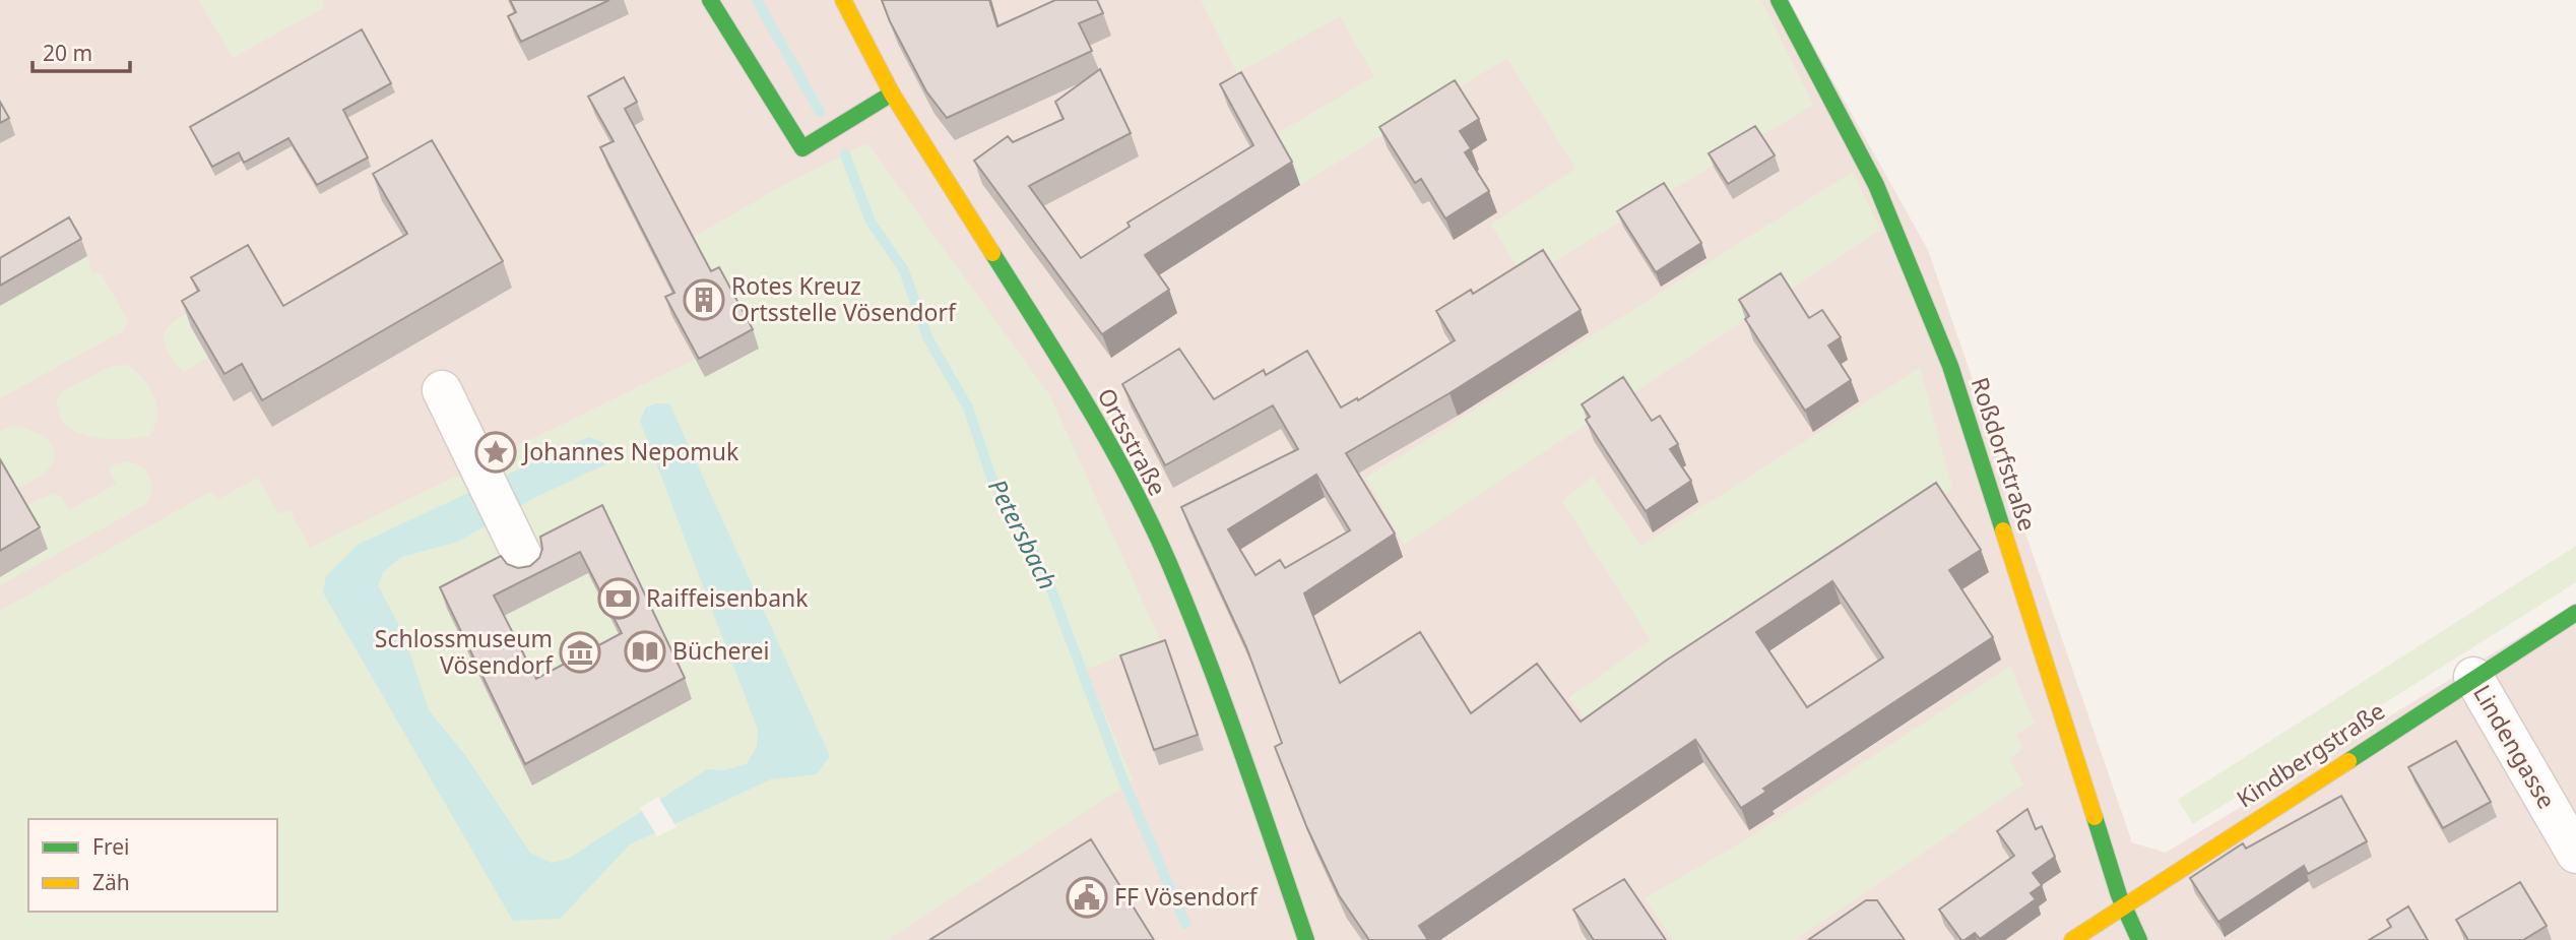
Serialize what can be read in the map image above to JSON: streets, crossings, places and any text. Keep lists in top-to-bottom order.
{
  "streets": {
    "street": [
      "Ortsstraße",
      "Roßdorfstraße",
      "Lindengasse",
      "Kindbergstraße"
    ]
  },
  "crossings": [
    ["Roßdorfstraße", "Kindbergstraße"],
    ["Lindengasse", "Kindbergstraße"]
  ],
  "water": ["Petersbach"],
  "places": {
    "building": ["Rotes Kreuz Ortsstelle Vösendorf"],
    "place": ["Johannes Nepomuk"],
    "bank": ["Raiffeisenbank"],
    "library": ["Bücherei"],
    "museum": ["Schlossmuseum Vösendorf"],
    "public building": ["FF Vösendorf"]
  },
  "legend": ["Frei", "Zäh"],
  "scale_bar": "20 m"
}
